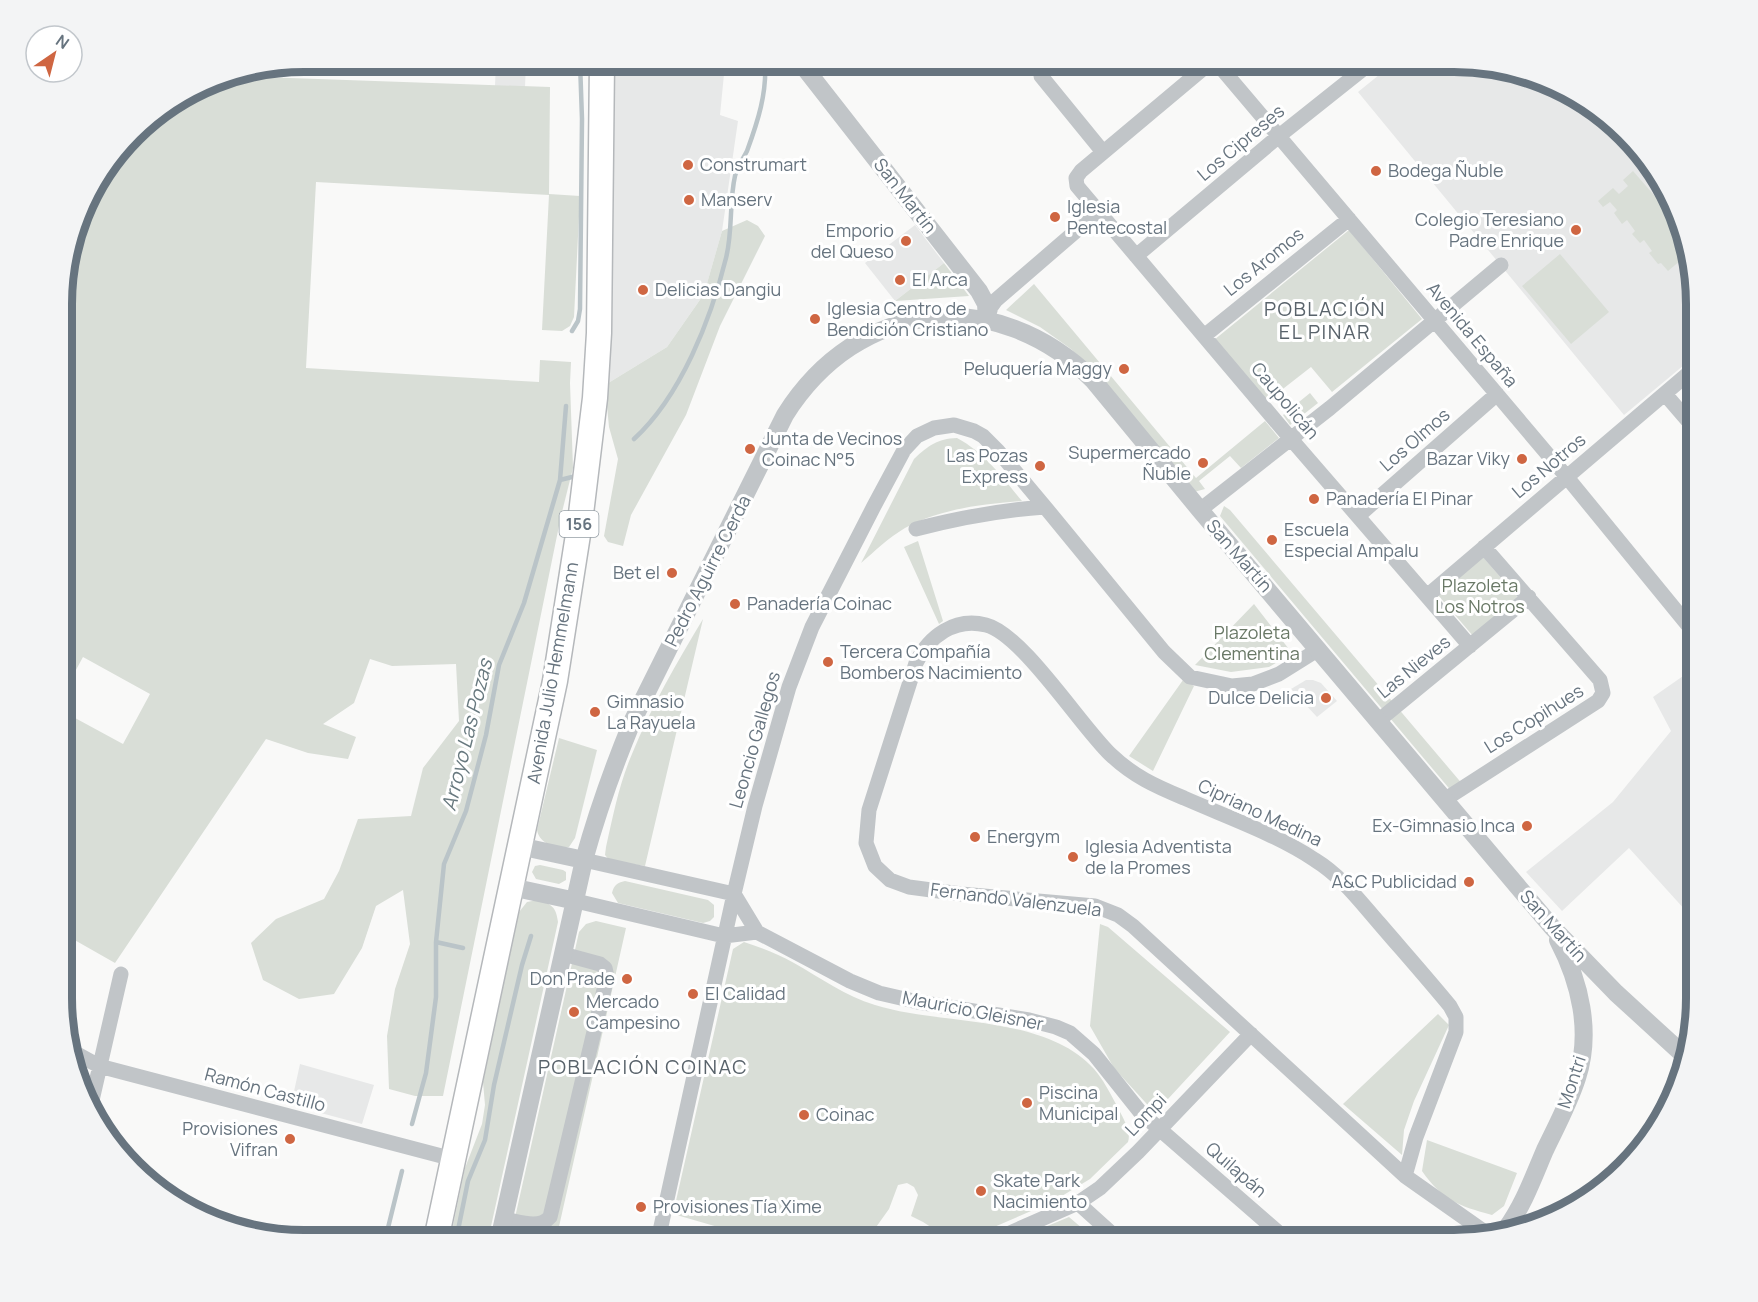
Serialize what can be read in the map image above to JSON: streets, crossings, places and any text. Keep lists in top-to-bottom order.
{
  "streets": {
    "highway": ["156", "Avenida Julio Hemmelmann"],
    "street": [
      "Los Cipreses",
      "San Martín",
      "Los Aromos",
      "Avenida España",
      "Caupolicán",
      "Los Olmos",
      "Los Notros",
      "Pedro Aguirre Cerda",
      "Las Nieves",
      "Los Copihues",
      "Leoncio Gallegos",
      "Cipriano Medina",
      "Fernando Valenzuela",
      "Mauricio Gleisner",
      "Montri",
      "Ramón Castillo",
      "Lompi",
      "Quilapán"
    ]
  },
  "crossings": [
    ["Los Cipreses", "Avenida España"],
    ["Los Cipreses", "Caupolicán"],
    ["San Martín", "Pedro Aguirre Cerda"],
    ["San Martín", "Las Nieves"],
    ["San Martín", "Los Copihues"],
    ["San Martín", "Leoncio Gallegos"],
    ["San Martín", "Montri"],
    ["Los Aromos", "Avenida España"],
    ["Los Aromos", "Caupolicán"],
    ["Avenida España", "Los Olmos"],
    ["Avenida España", "Los Notros"],
    ["Caupolicán", "Los Olmos"],
    ["Caupolicán", "Los Notros"],
    ["Caupolicán", "Las Nieves"],
    ["Los Notros", "Los Copihues"],
    ["Las Nieves", "Los Copihues"],
    ["Avenida Julio Hemmelmann", "Ramón Castillo"],
    ["Cipriano Medina", "Fernando Valenzuela"],
    ["Fernando Valenzuela", "Lompi"],
    ["Mauricio Gleisner", "Lompi"],
    ["Mauricio Gleisner", "Quilapán"],
    ["Lompi", "Quilapán"]
  ],
  "districts": ["POBLACIÓN EL PINAR", "POBLACIÓN COINAC"],
  "water": ["Arroyo Las Pozas"],
  "parks": ["Plazoleta Los Notros", "Plazoleta Clementina"],
  "places": [
    "Construmart",
    "Bodega Ñuble",
    "Manserv",
    "Iglesia Pentecostal",
    "Colegio Teresiano Padre Enrique",
    "Emporio del Queso",
    "El Arca",
    "Delicias Dangiu",
    "Iglesia Centro de Bendición Cristiano",
    "Peluquería Maggy",
    "Junta de Vecinos Coinac N°5",
    "Bazar Viky",
    "Supermercado Ñuble",
    "Las Pozas Express",
    "Panadería El Pinar",
    "Escuela Especial Ampalu",
    "Bet el",
    "Panadería Coinac",
    "Tercera Compañía Bomberos Nacimiento",
    "Dulce Delicia",
    "Gimnasio La Rayuela",
    "Ex-Gimnasio Inca",
    "Energym",
    "Iglesia Adventista de la Promes",
    "A&C Publicidad",
    "Don Prade",
    "El Calidad",
    "Mercado Campesino",
    "Piscina Municipal",
    "Coinac",
    "Provisiones Vifran",
    "Skate Park Nacimiento",
    "Provisiones Tía Xime"
  ],
  "north": "top right"
}
